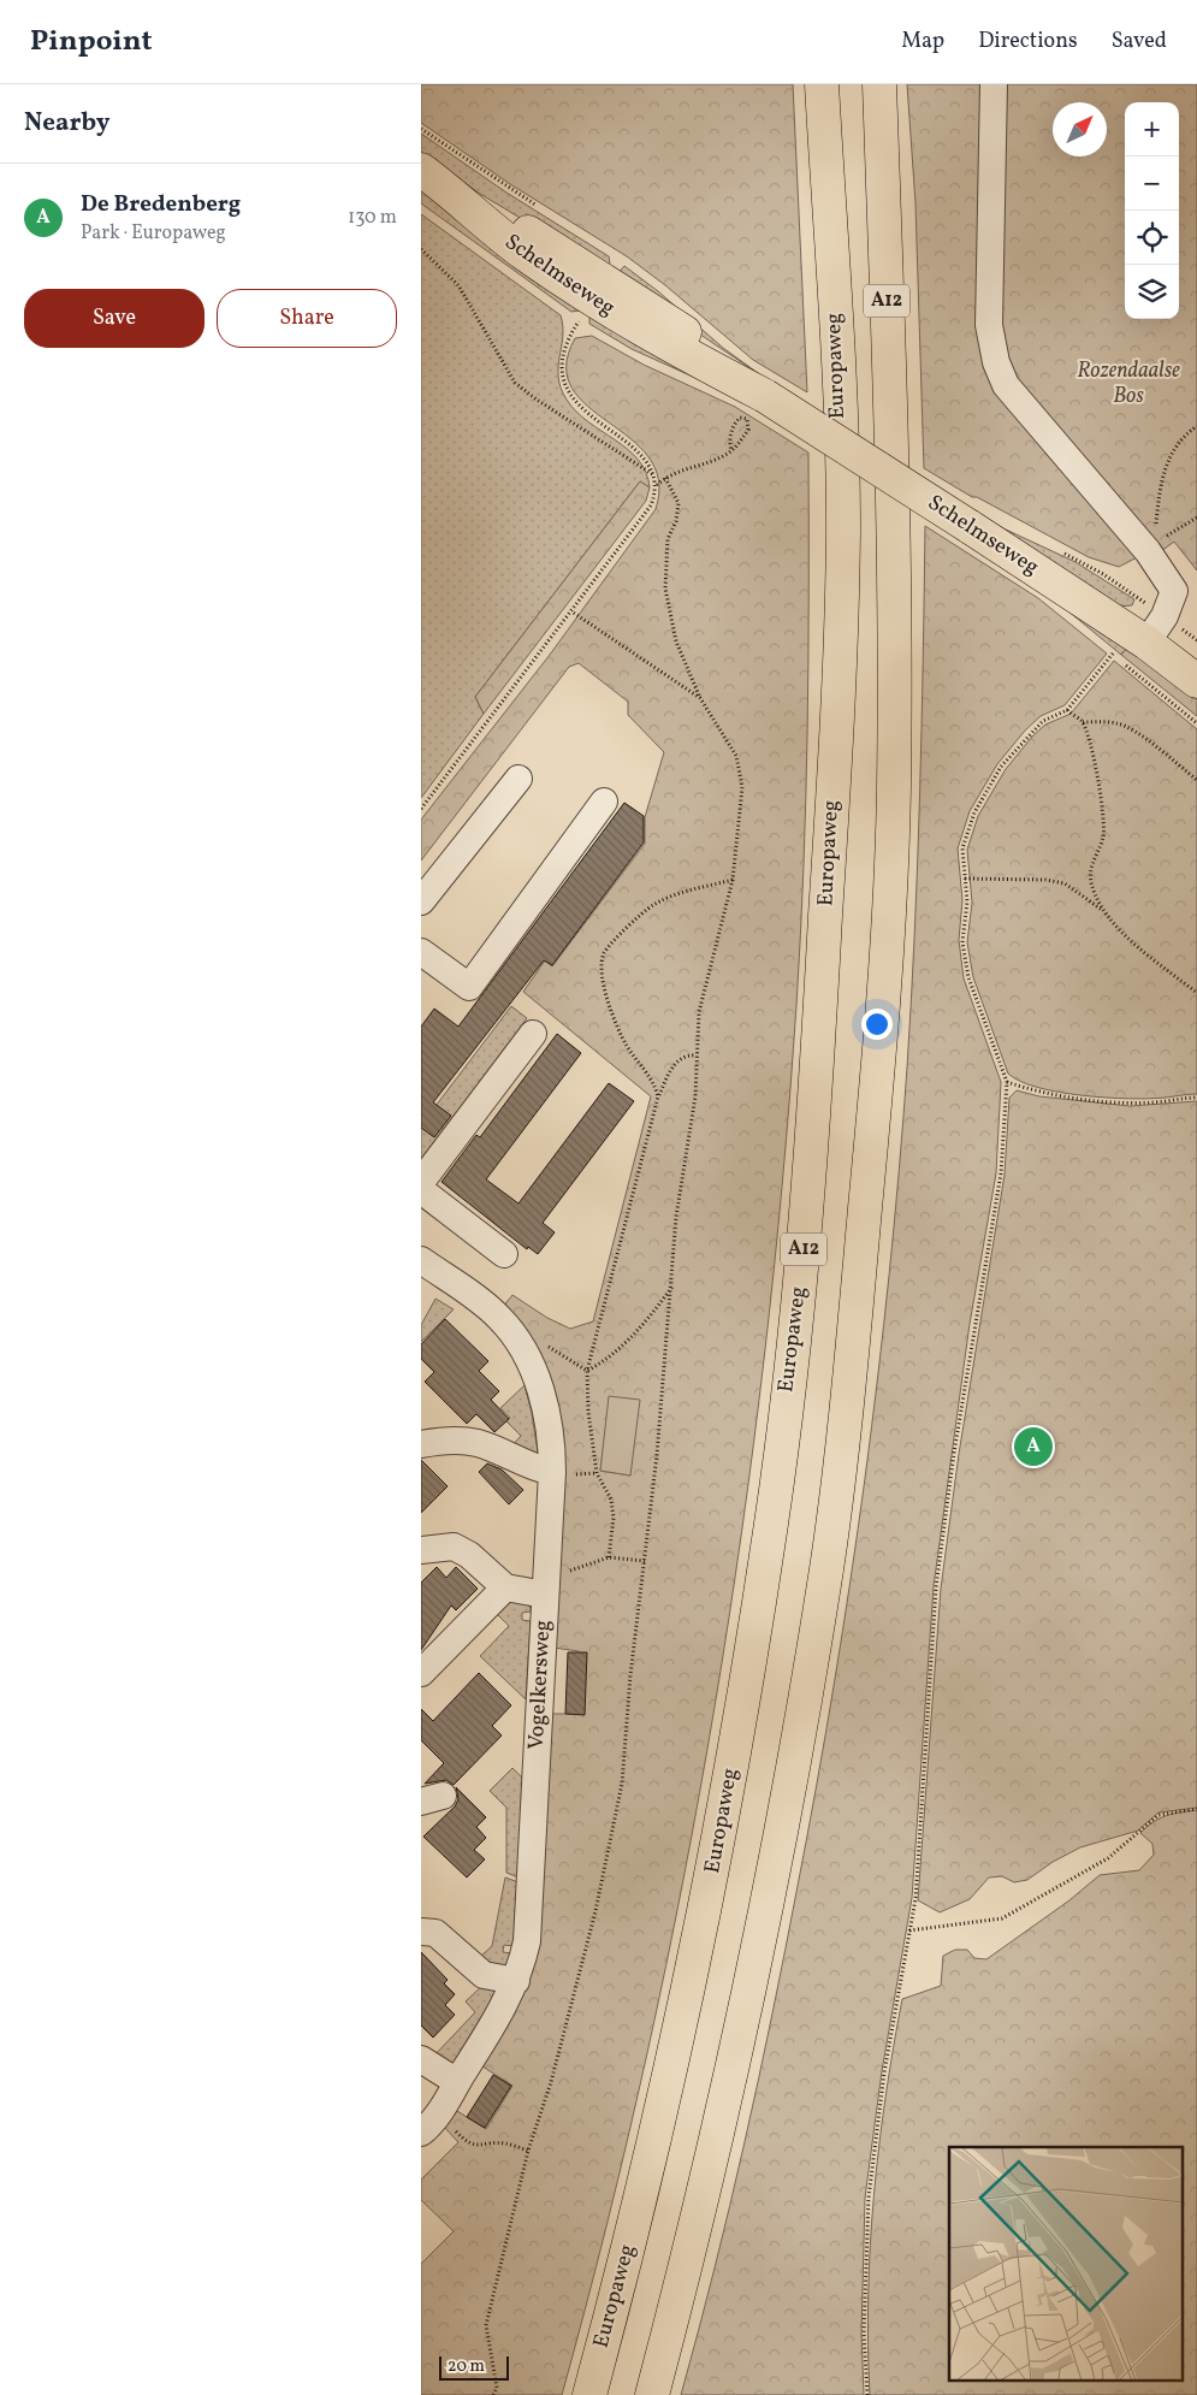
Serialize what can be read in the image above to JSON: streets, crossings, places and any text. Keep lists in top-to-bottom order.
{
  "streets": {
    "main road": ["Schelmseweg", "A12", "Europaweg"],
    "street": ["Vogelkersweg"]
  },
  "parks": ["Rozendaalse Bos"],
  "scale_bar": "20 m",
  "north": "top right",
  "page": {
    "header": "Pinpoint",
    "nav": ["Map", "Directions", "Saved"],
    "heading": "Nearby",
    "map_buttons": ["+", "−"],
    "list": [
      {
        "mark": "A",
        "name": "De Bredenberg",
        "note": "Park · Europaweg",
        "value": "130 m"
      }
    ],
    "buttons": ["Save", "Share"],
    "pins": "A",
    "scale": "20 m"
  }
}
